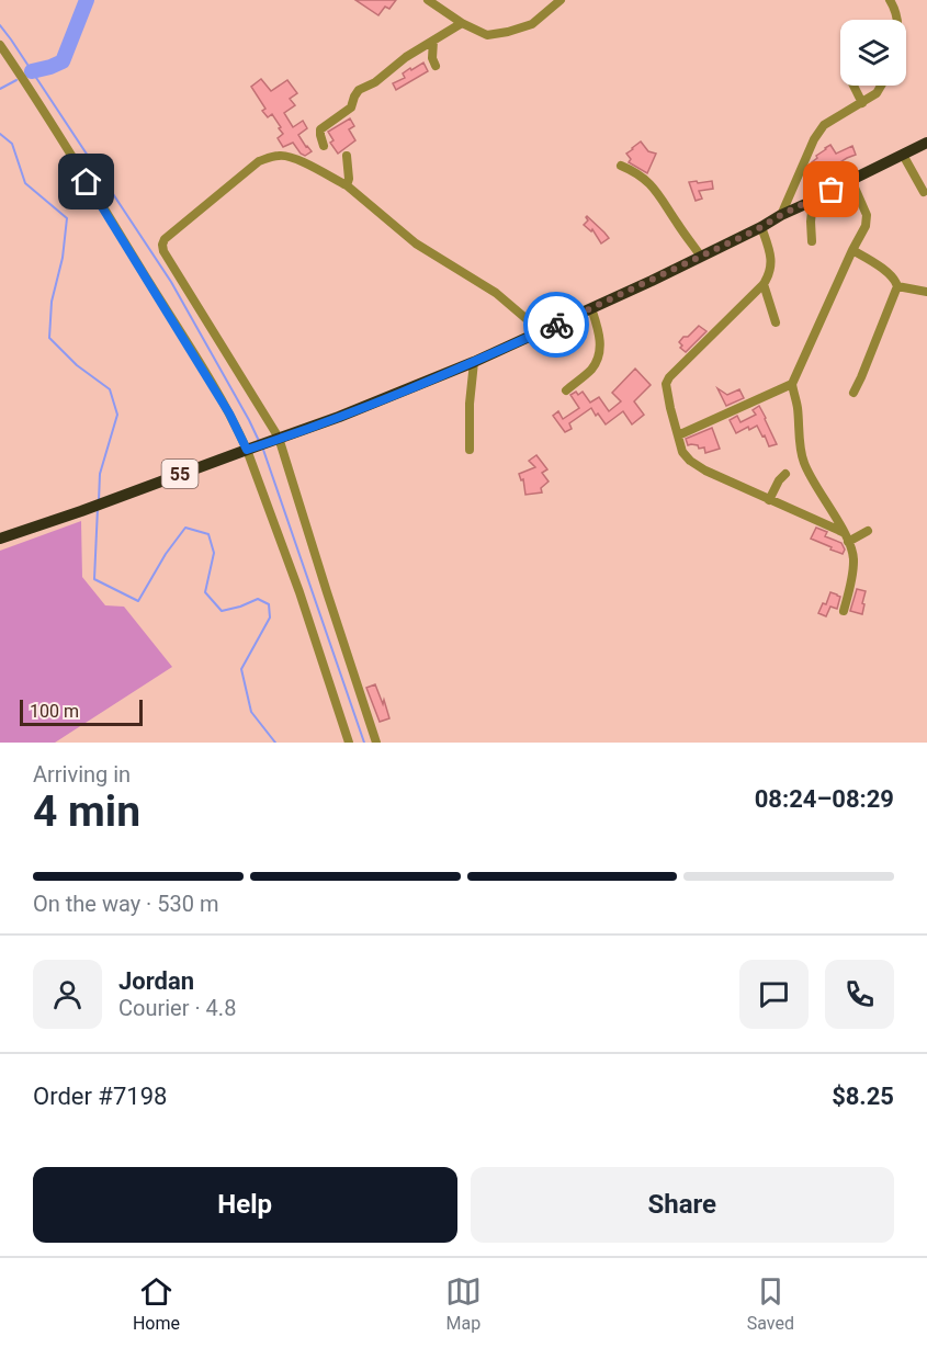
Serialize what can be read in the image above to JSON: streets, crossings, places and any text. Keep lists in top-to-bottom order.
{
  "streets": {
    "highway": ["55"]
  },
  "scale_bar": "100 m",
  "page": {
    "scale": "100 m",
    "heading": ["4 min", "Arriving in", "08:24–08:29"],
    "panel": [
      "Jordan",
      "Courier · 4.8",
      "Order #7198",
      "$8.25"
    ],
    "bar": "On the way · 530 m",
    "buttons": ["Help", "Share"],
    "tabs": ["Home", "Map", "Saved"]
  }
}
